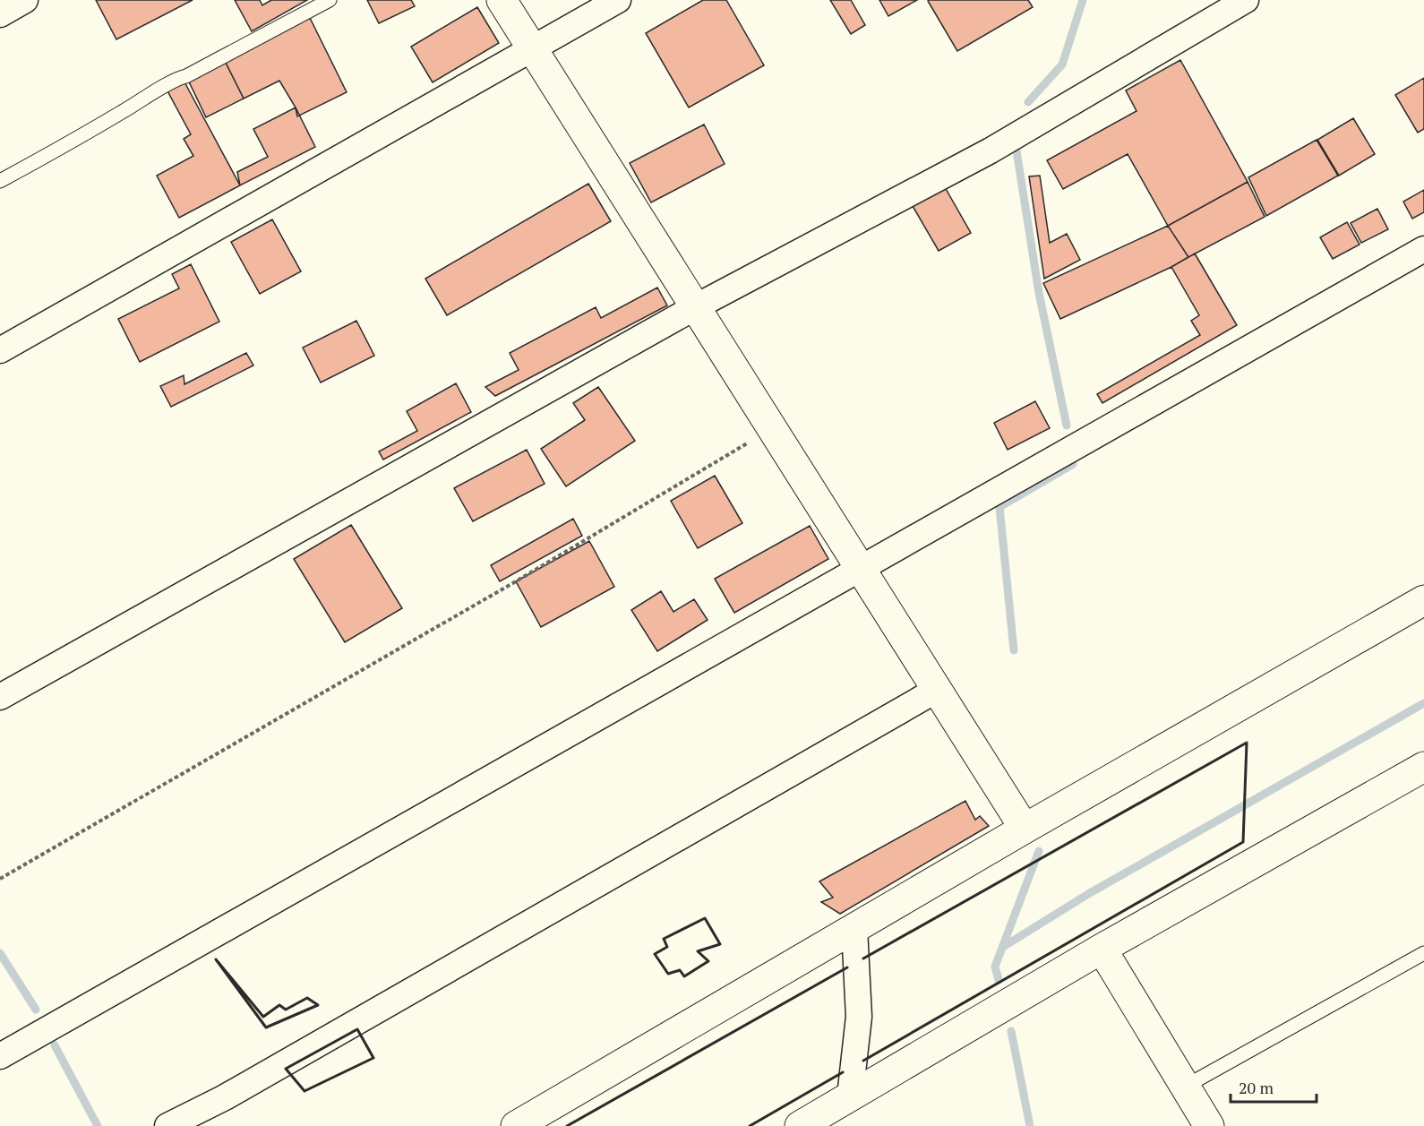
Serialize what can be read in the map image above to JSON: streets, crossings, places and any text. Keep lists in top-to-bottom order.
{
  "scale_bar": "20 m"
}
